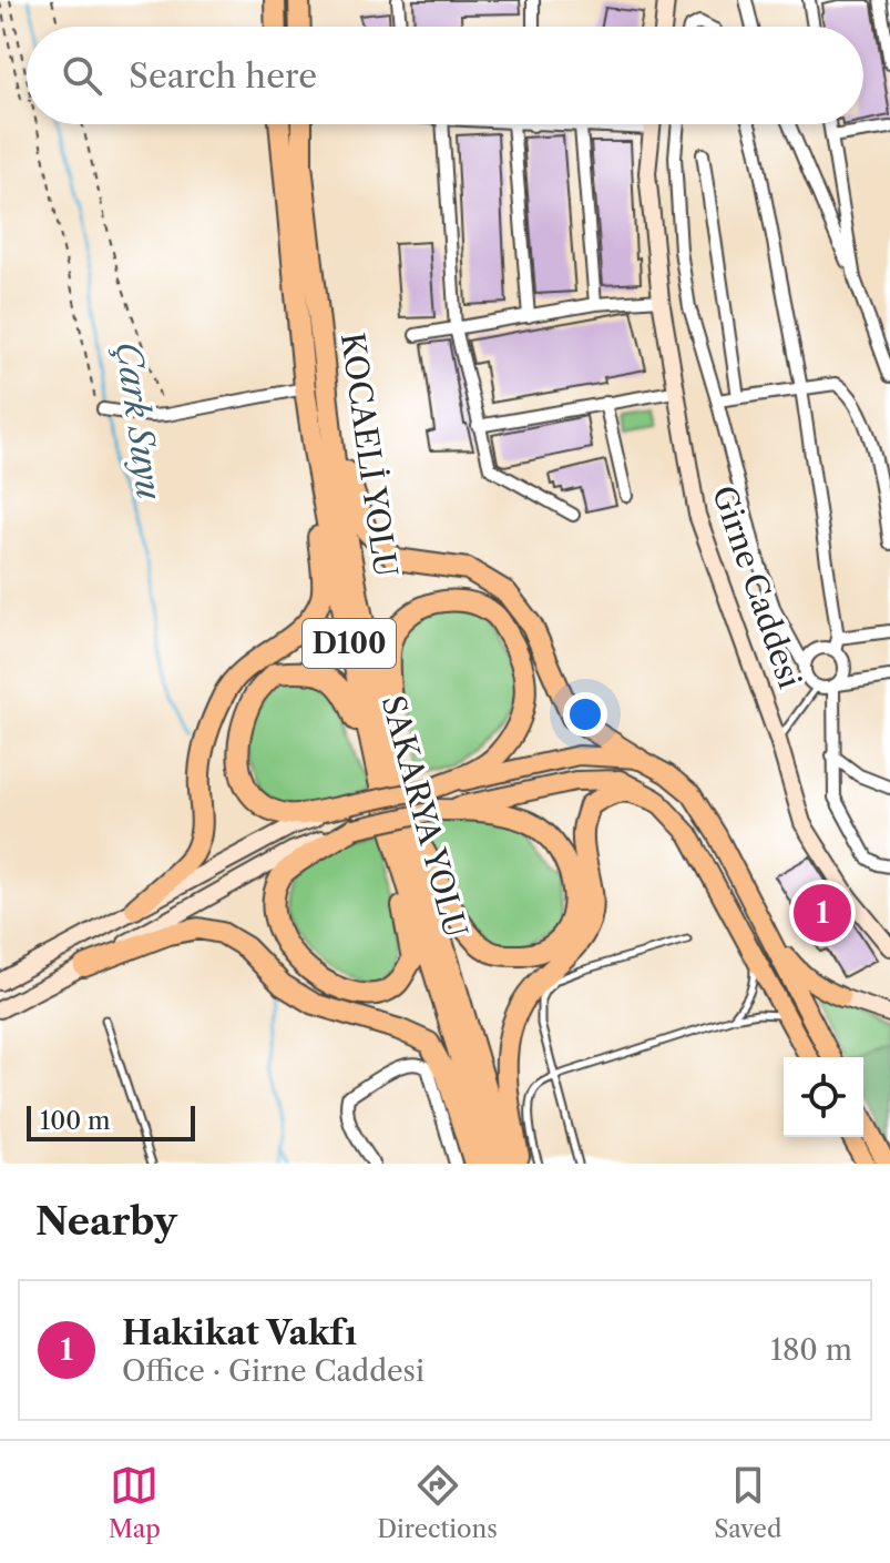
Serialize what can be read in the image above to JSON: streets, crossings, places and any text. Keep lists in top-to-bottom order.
{
  "streets": {
    "highway": ["KOCAELİ YOLU", "D100", "SAKARYA YOLU"],
    "street": ["Girne Caddesi"]
  },
  "water": ["Çark Suyu"],
  "scale_bar": "100 m",
  "page": {
    "search": "Search here",
    "pins": "1",
    "scale": "100 m",
    "heading": "Nearby",
    "list": [
      {
        "mark": "1",
        "name": "Hakikat Vakfı",
        "note": "Office · Girne Caddesi",
        "value": "180 m"
      }
    ],
    "nav": ["Map", "Directions", "Saved"]
  }
}
